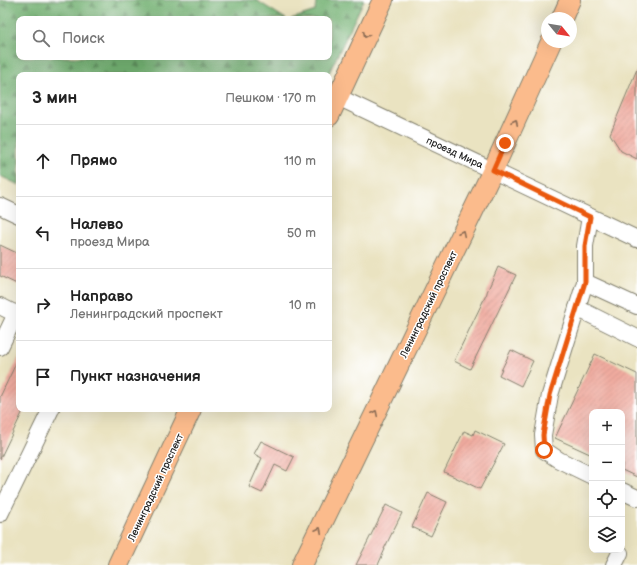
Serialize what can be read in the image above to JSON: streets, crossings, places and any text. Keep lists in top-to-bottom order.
{
  "streets": {
    "main road": ["Ленинградский проспект"],
    "street": ["проезд Мира"]
  },
  "crossings": [
    ["проезд Мира", "Ленинградский проспект"]
  ],
  "north": "bottom right",
  "page": {
    "search": "Поиск",
    "heading": ["3 мин", "Пешком · 170 m"],
    "list": [
      ["Прямо", "110 m"],
      ["Налево", "проезд Мира", "50 m"],
      ["Направо", "Ленинградский проспект", "10 m"],
      "Пункт назначения"
    ],
    "map_buttons": ["+", "−"]
  }
}
